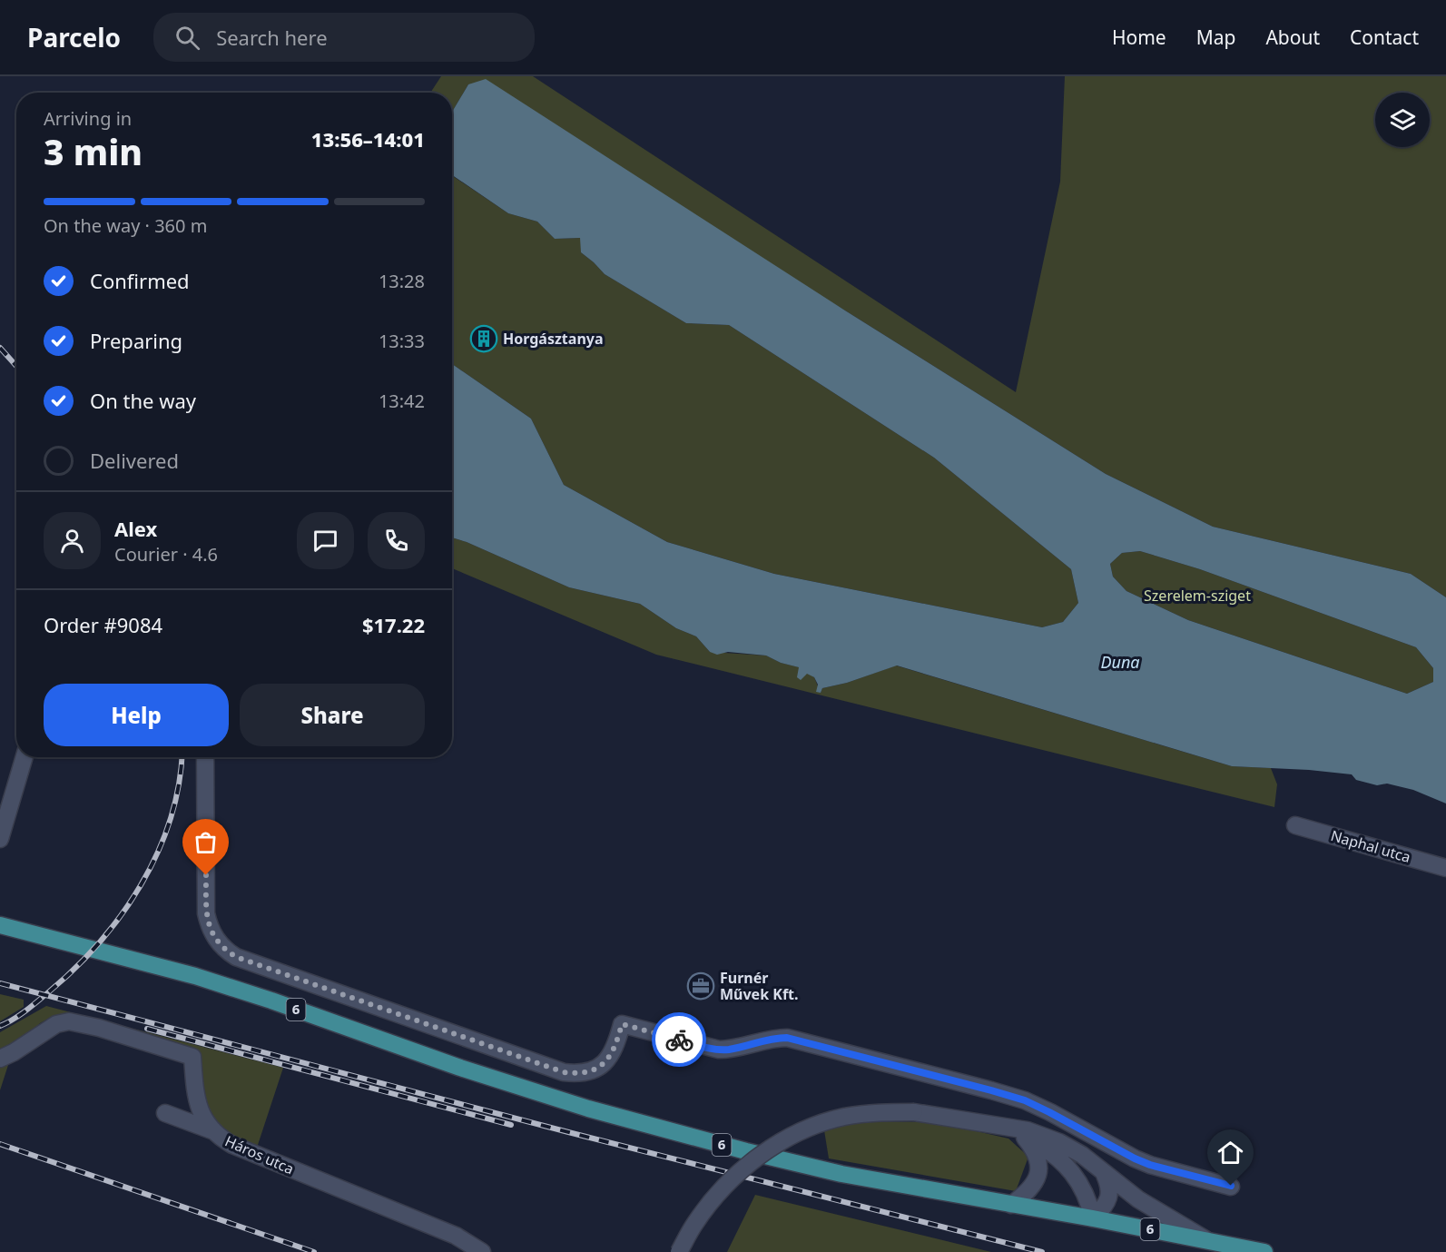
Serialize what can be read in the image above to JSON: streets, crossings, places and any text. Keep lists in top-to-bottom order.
{
  "streets": {
    "main road": ["6"],
    "street": ["Naphal utca", "Háros utca"]
  },
  "water": ["Duna"],
  "parks": ["Szerelem-sziget"],
  "places": {
    "building": ["Horgásztanya"],
    "office": ["Furnér Művek Kft."]
  },
  "page": {
    "header": "Parcelo",
    "search": "Search here",
    "nav": [
      "Home",
      "Map",
      "About",
      "Contact"
    ],
    "heading": ["3 min", "Arriving in", "13:56–14:01"],
    "panel": [
      "Alex",
      "Courier · 4.6",
      "Order #9084",
      "$17.22"
    ],
    "bar": "On the way · 360 m",
    "list": [
      ["Confirmed", "13:28"],
      ["Preparing", "13:33"],
      ["On the way", "13:42"],
      "Delivered"
    ],
    "buttons": ["Help", "Share"]
  }
}
